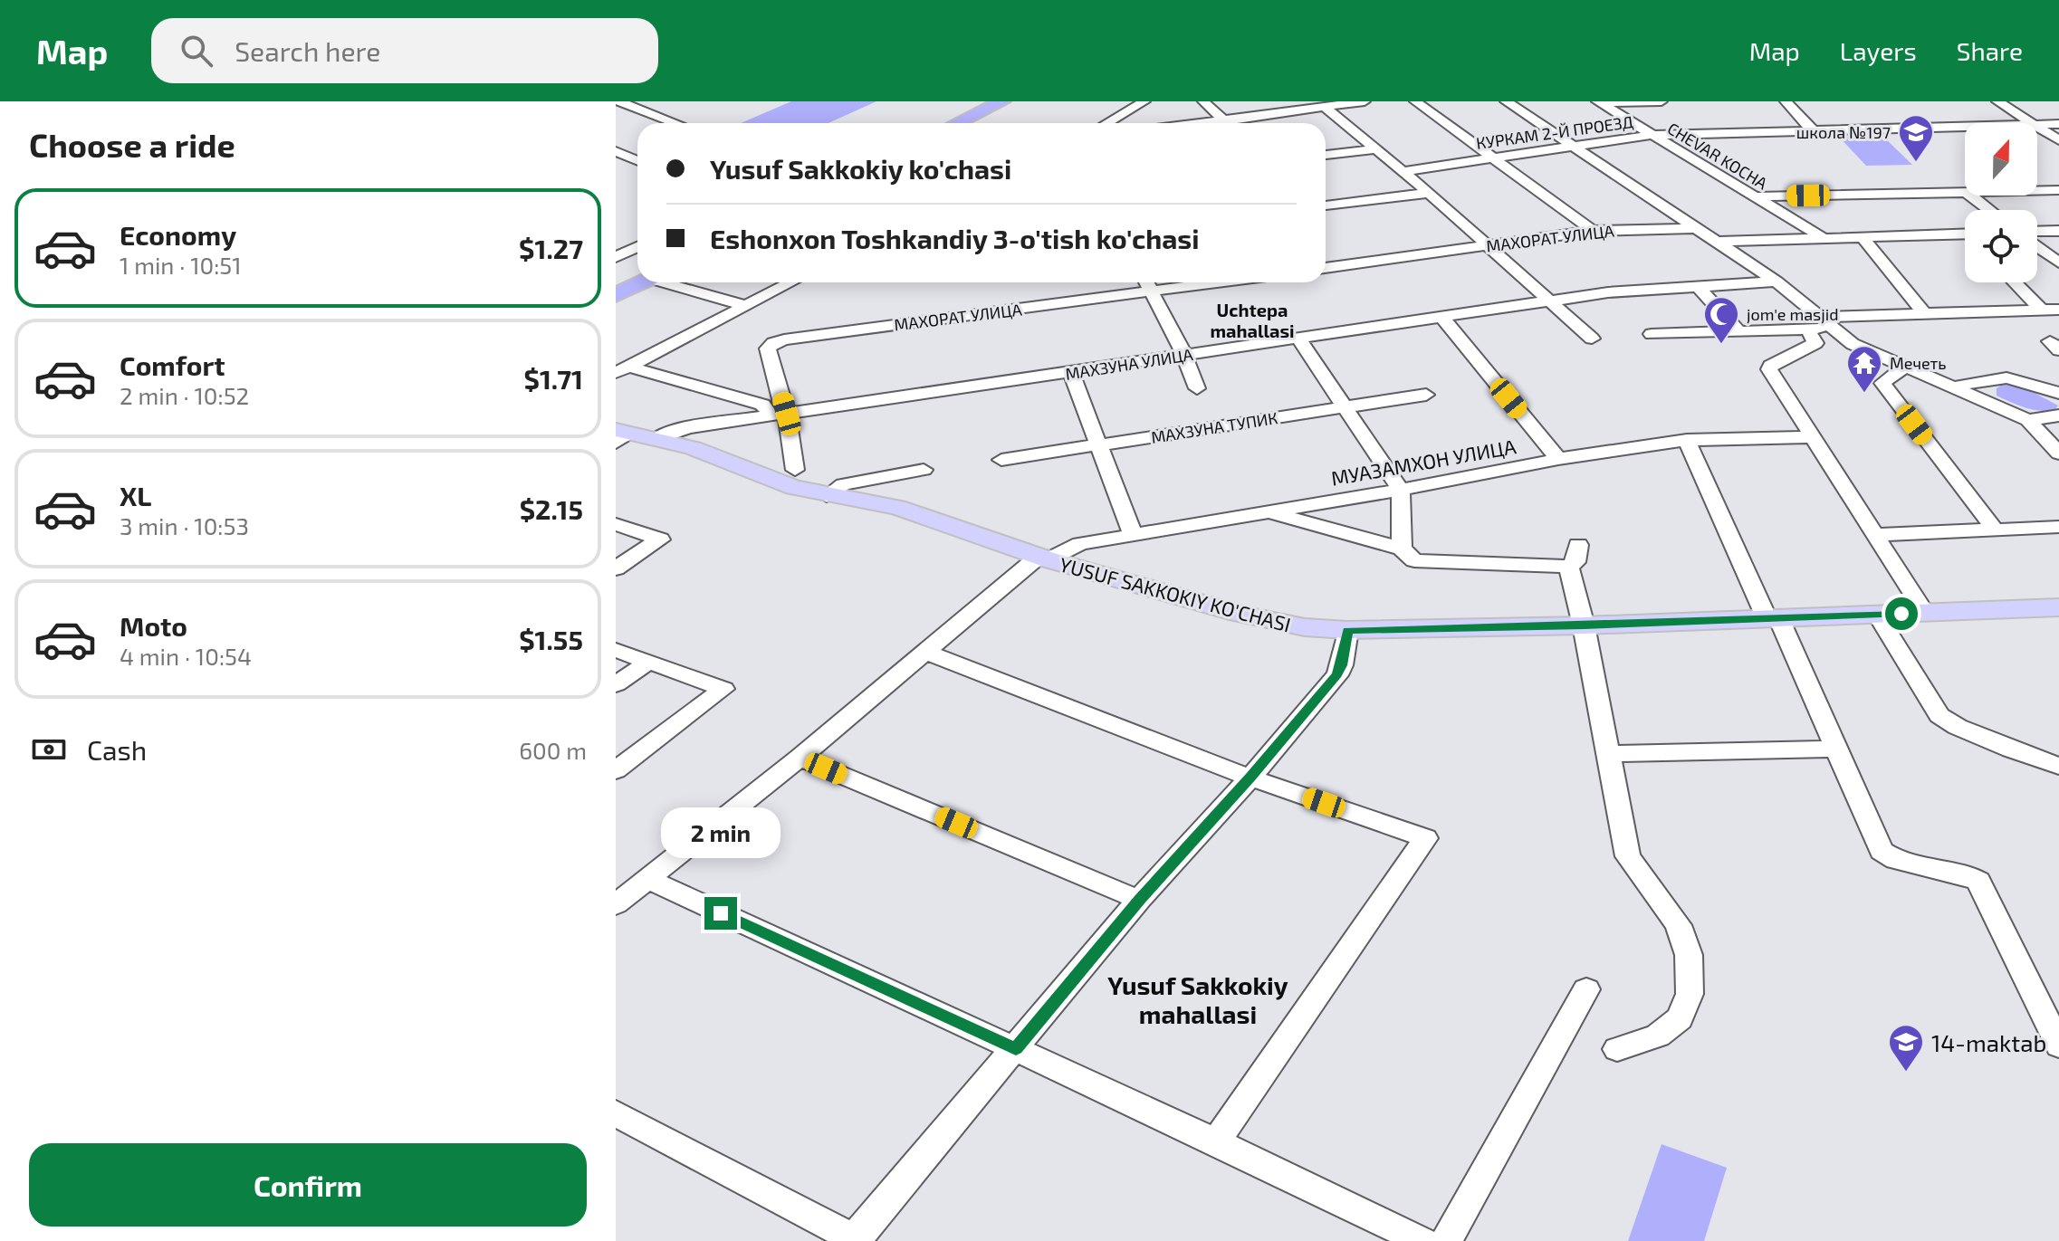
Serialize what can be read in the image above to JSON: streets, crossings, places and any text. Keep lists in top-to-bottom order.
{
  "streets": {
    "main road": ["YUSUF SAKKOKIY KO'CHASI"],
    "street": [
      "КУРКАМ 2-Й ПРОЕЗД",
      "CHEVAR KOCHA",
      "МАХОРАТ УЛИЦА",
      "МАХЗУНА УЛИЦА",
      "МАХЗУНА ТУПИК",
      "МУАЗАМХОН УЛИЦА"
    ]
  },
  "crossings": [
    ["КУРКАМ 2-Й ПРОЕЗД", "CHEVAR KOCHA"],
    ["МАХОРАТ УЛИЦА", "МАХЗУНА УЛИЦА"],
    ["МАХЗУНА УЛИЦА", "YUSUF SAKKOKIY KO'CHASI"],
    ["МУАЗАМХОН УЛИЦА", "YUSUF SAKKOKIY KO'CHASI"]
  ],
  "districts": ["Uchtepa mahallasi", "Yusuf Sakkokiy mahallasi"],
  "places": {
    "school or university": ["школа №197", "14-maktab"],
    "mosque": ["jom'e masjid"],
    "temple": ["Мечеть"]
  },
  "north": "top",
  "page": {
    "header": "Map",
    "search": "Search here",
    "nav": ["Map", "Layers", "Share"],
    "heading": "Choose a ride",
    "banner": ["Yusuf Sakkokiy ko'chasi", "Eshonxon Toshkandiy 3-o'tish ko'chasi"],
    "list": [
      {
        "name": "Economy",
        "note": "1 min · 10:51",
        "value": "$1.27"
      },
      {
        "name": "Comfort",
        "note": "2 min · 10:52",
        "value": "$1.71"
      },
      {
        "name": "XL",
        "note": "3 min · 10:53",
        "value": "$2.15"
      },
      {
        "name": "Moto",
        "note": "4 min · 10:54",
        "value": "$1.55"
      }
    ],
    "pay": ["Cash", "600 m"],
    "bubble": "2 min",
    "buttons": "Confirm"
  }
}
